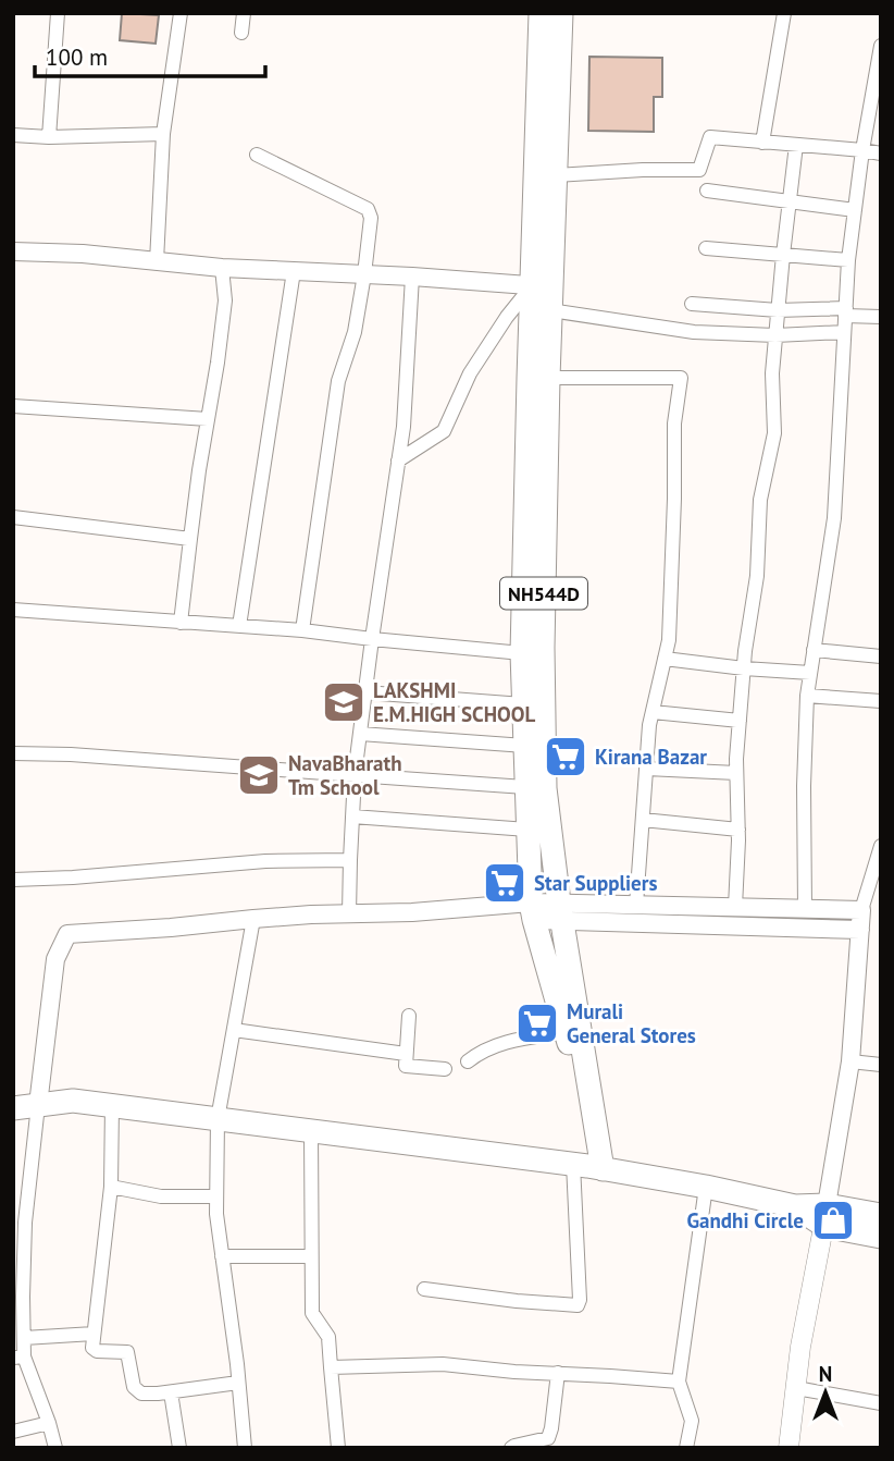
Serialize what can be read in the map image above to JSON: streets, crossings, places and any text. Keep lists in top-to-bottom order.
{
  "streets": {
    "highway": ["NH544D"]
  },
  "places": {
    "school or university": ["LAKSHMI E.M.HIGH SCHOOL", "NavaBharath Tm School"],
    "supermarket": ["Kirana Bazar", "Star Suppliers", "Murali General Stores"],
    "shop": ["Gandhi Circle"]
  },
  "scale_bar": "100 m",
  "north": "top"
}
